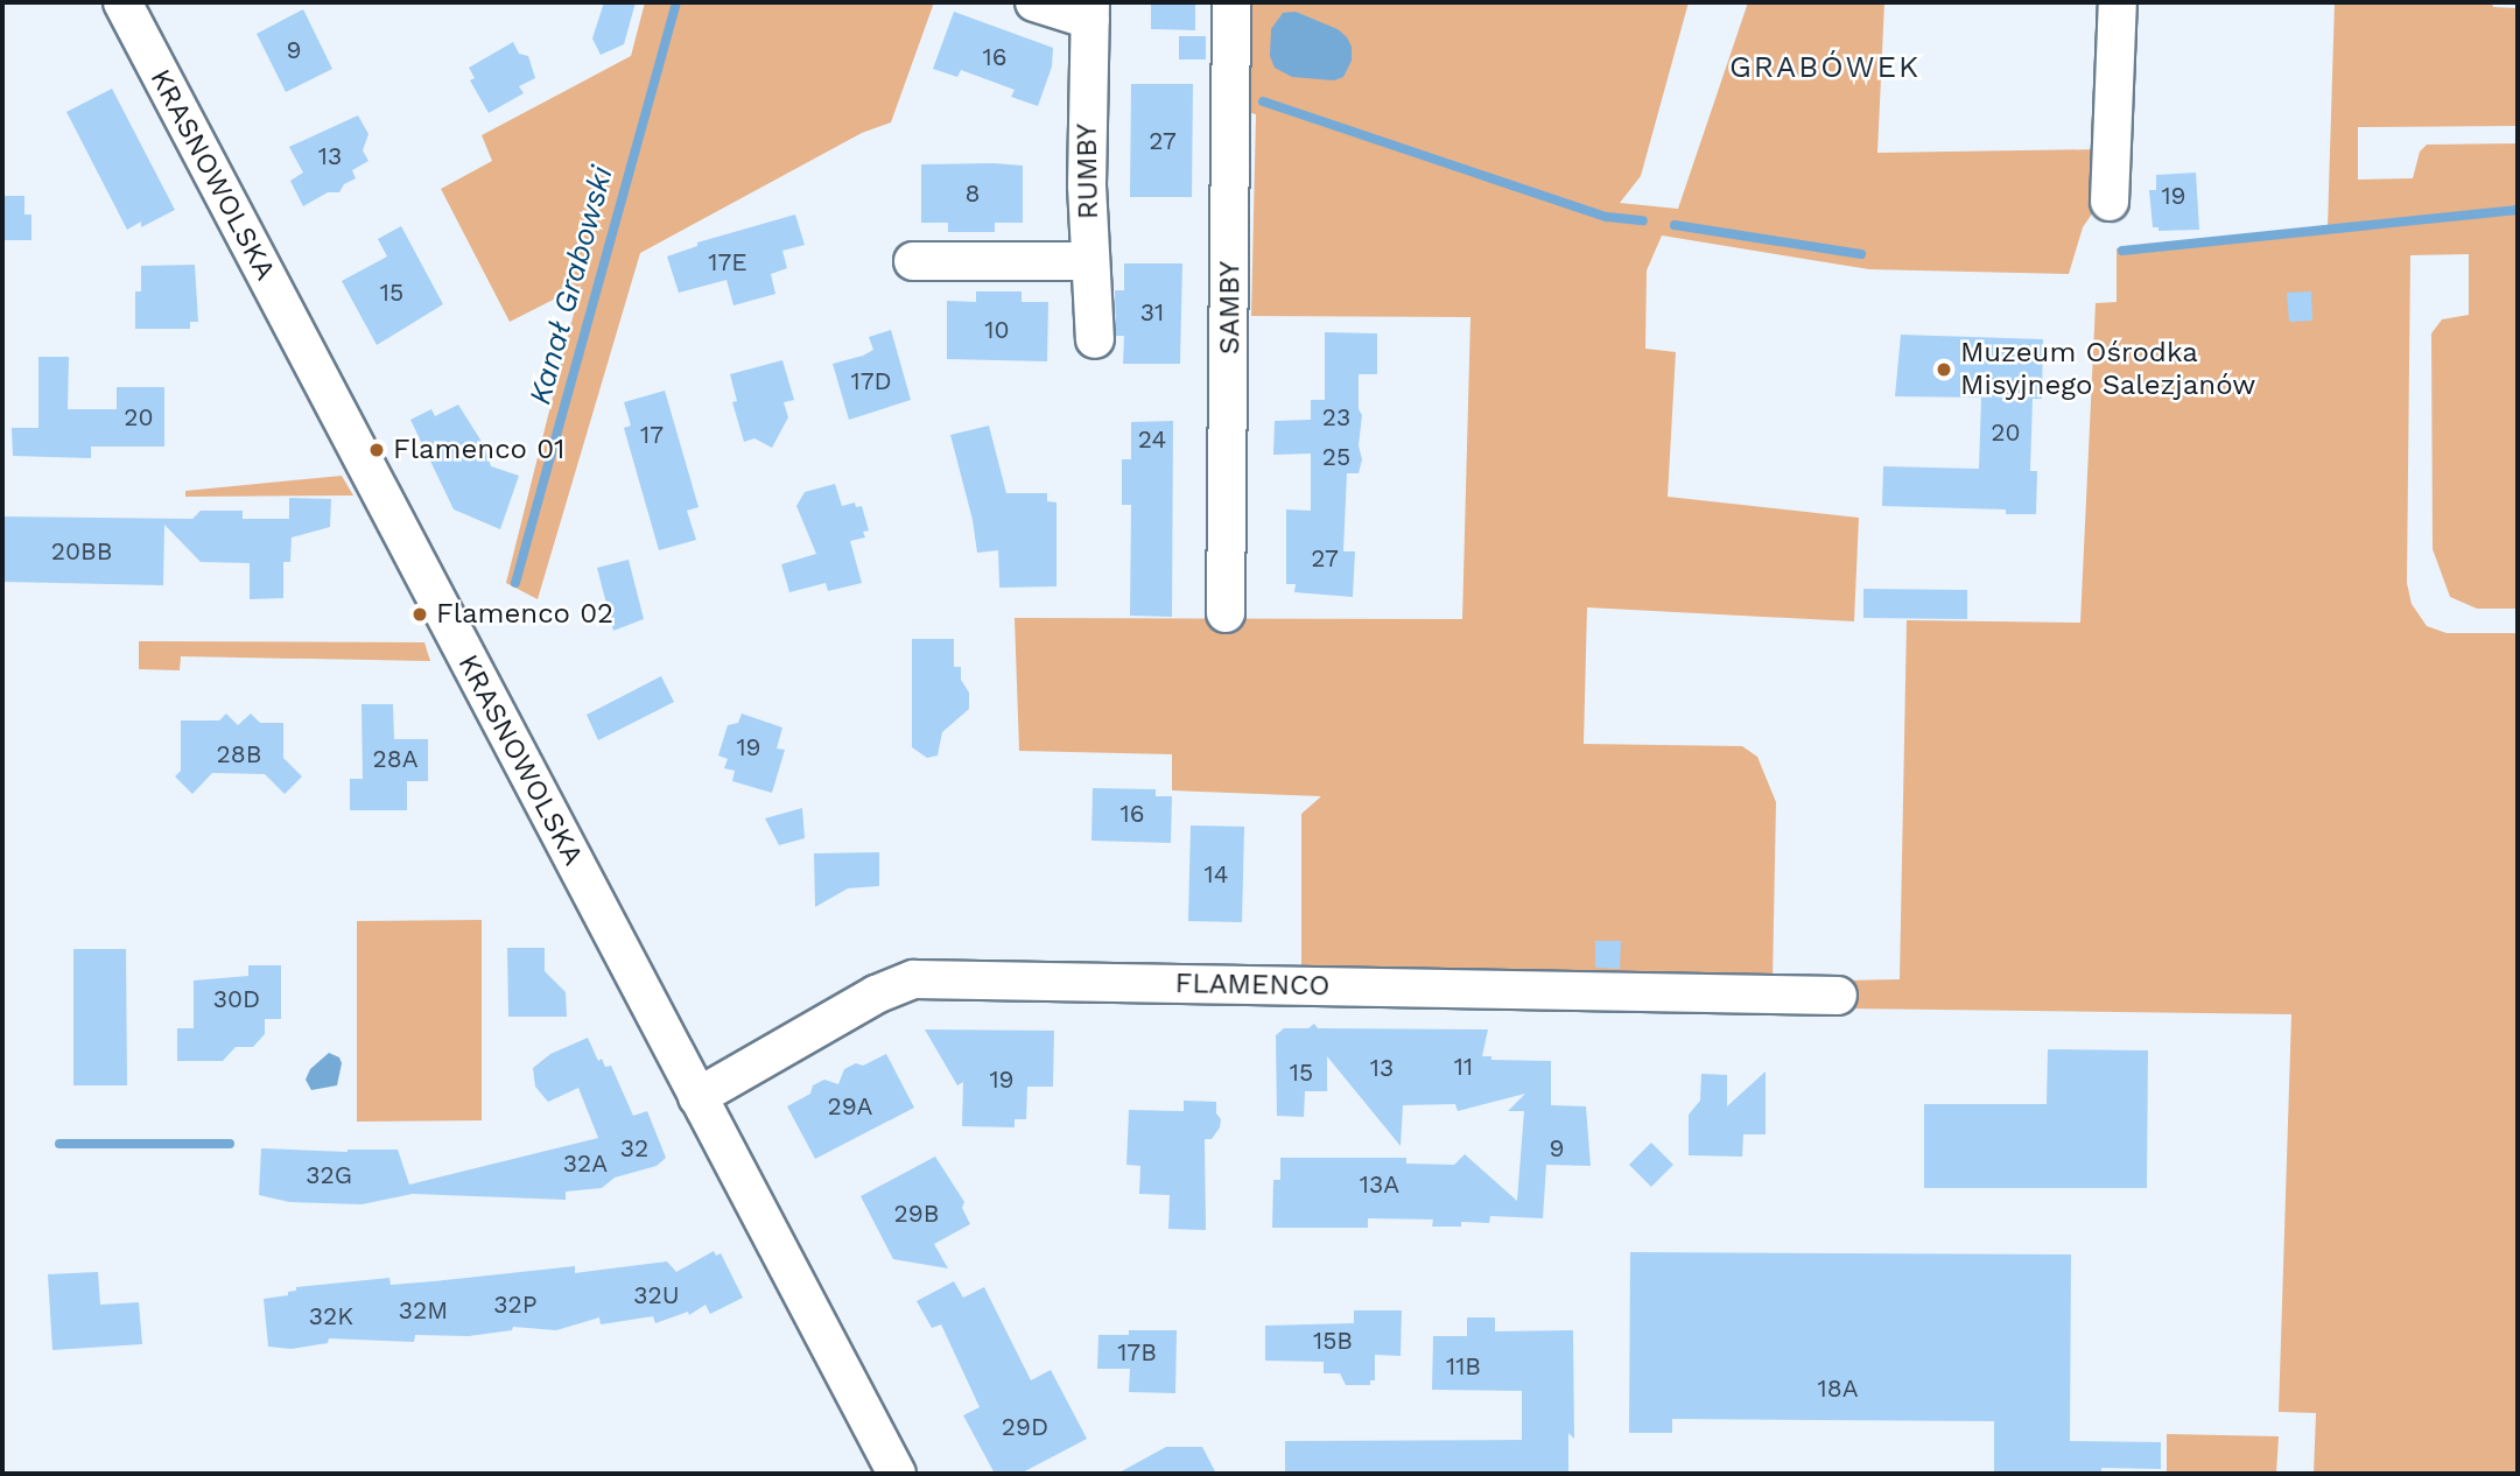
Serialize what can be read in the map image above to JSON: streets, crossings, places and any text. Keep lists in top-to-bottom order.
{
  "streets": {
    "street": [
      "RUMBY",
      "KRASNOWOLSKA",
      "SAMBY",
      "FLAMENCO"
    ]
  },
  "crossings": [
    ["KRASNOWOLSKA", "FLAMENCO"]
  ],
  "districts": ["GRABÓWEK"],
  "water": ["Kanał Grabowski"],
  "places": ["Muzeum Ośrodka Misyjnego Salezjanów", "Flamenco 01", "Flamenco 02"],
  "house_numbers": [
    "9",
    "16",
    "27",
    "13",
    "8",
    "19",
    "17E",
    "15",
    "31",
    "10",
    "17D",
    "20",
    "23",
    "20",
    "17",
    "24",
    "25",
    "20BB",
    "27",
    "19",
    "28B",
    "28A",
    "16",
    "14",
    "30D",
    "11",
    "13",
    "15",
    "19",
    "29A",
    "32",
    "9",
    "32A",
    "32G",
    "13A",
    "29B",
    "32U",
    "32P",
    "32M",
    "32K",
    "15B",
    "17B",
    "11B",
    "18A",
    "29D"
  ]
}
